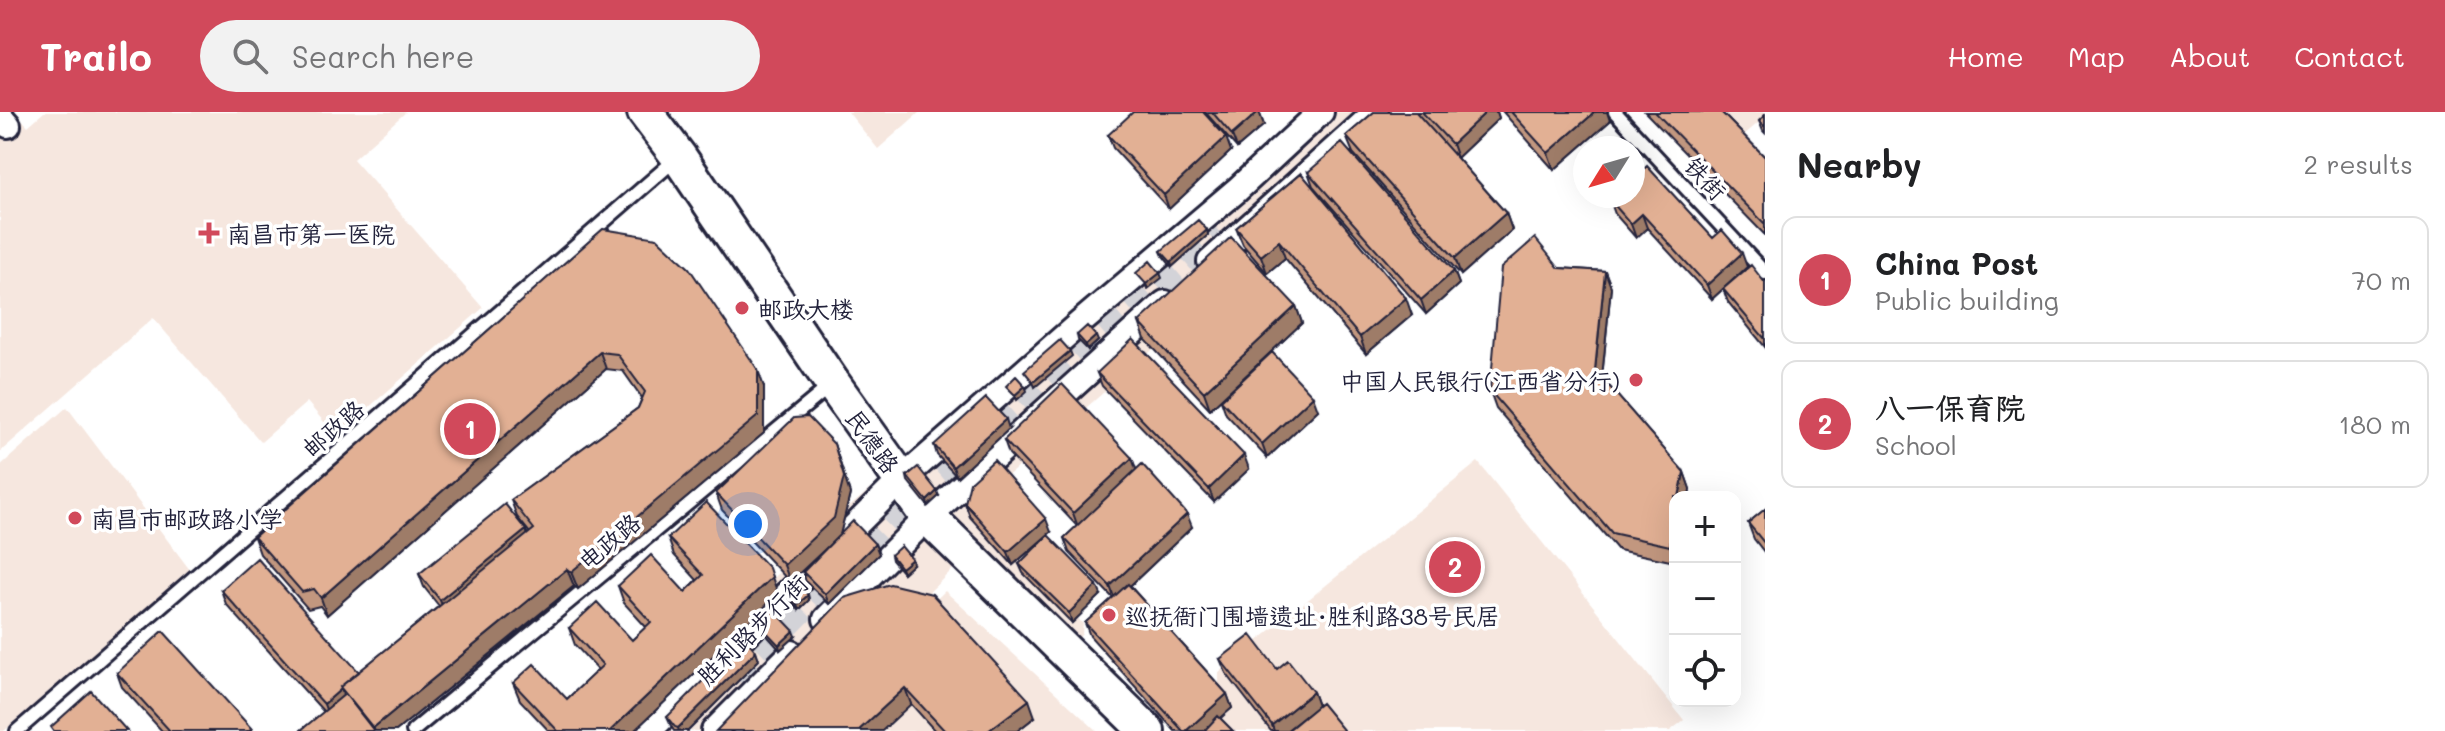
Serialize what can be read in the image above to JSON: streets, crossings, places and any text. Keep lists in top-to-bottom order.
{
  "streets": {
    "main road": ["民德路"],
    "street": ["胜利路步行街"],
    "lane": ["铁街", "邮政路", "电政路"]
  },
  "crossings": [
    ["邮政路", "民德路"],
    ["民德路", "电政路"],
    ["民德路", "胜利路步行街"]
  ],
  "places": {
    "health": ["南昌市第一医院"],
    "other": [
      "邮政大楼",
      "中国人民银行(江西省分行)",
      "南昌市邮政路小学",
      "巡抚衙门围墙遗址·胜利路38号民居"
    ]
  },
  "north": "bottom left",
  "page": {
    "header": "Trailo",
    "search": "Search here",
    "nav": [
      "Home",
      "Map",
      "About",
      "Contact"
    ],
    "heading": ["Nearby", "2 results"],
    "list": [
      {
        "mark": "1",
        "name": "China Post",
        "note": "Public building",
        "value": "70 m"
      },
      {
        "mark": "2",
        "name": "八一保育院",
        "note": "School",
        "value": "180 m"
      }
    ],
    "pins": ["1", "2"],
    "map_buttons": ["+", "−"]
  }
}
